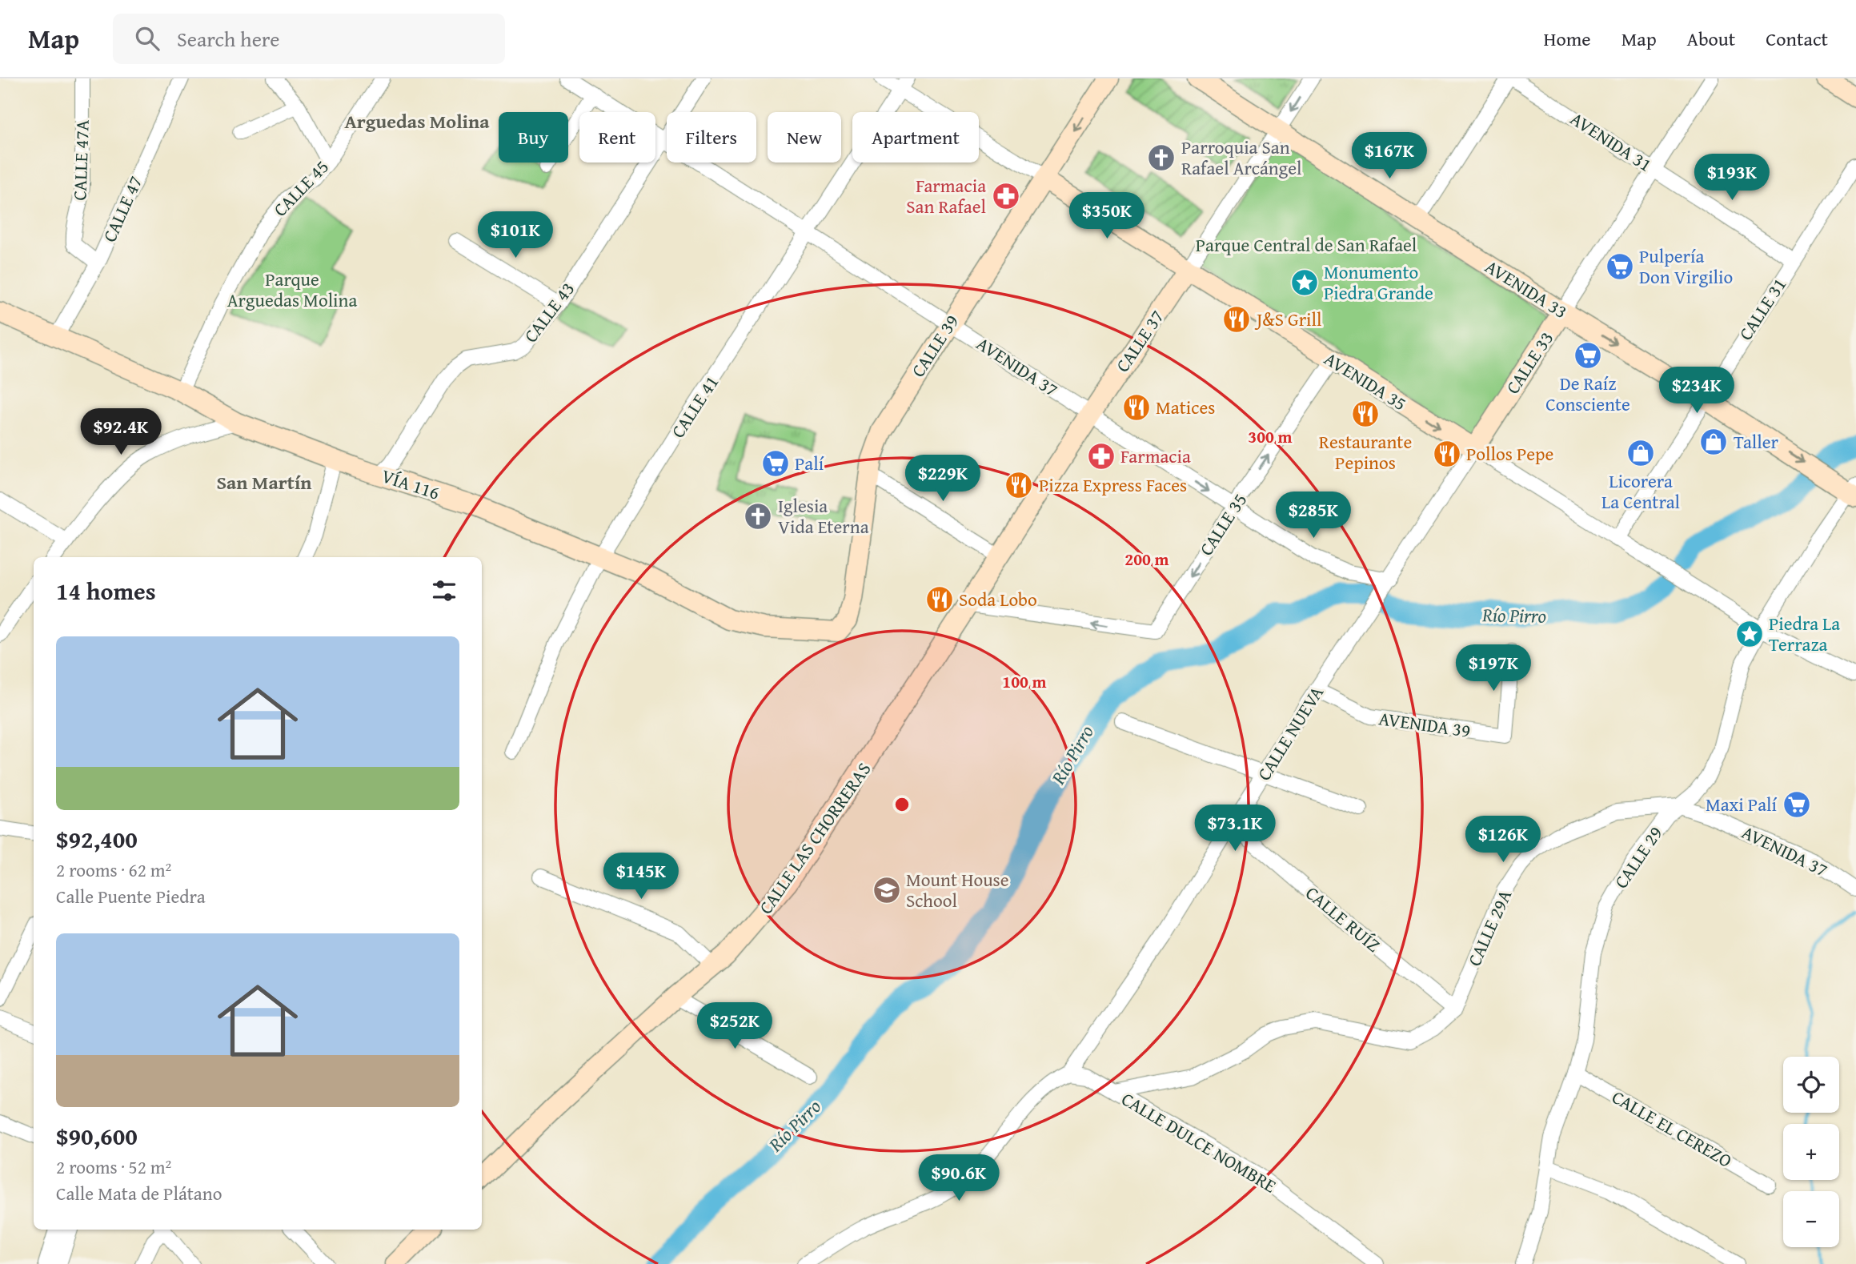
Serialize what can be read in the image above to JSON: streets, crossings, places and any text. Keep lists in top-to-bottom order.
{
  "streets": {
    "main road": [
      "AVENIDA 33",
      "CALLE 37",
      "CALLE 39",
      "CALLE 33",
      "AVENIDA 35",
      "VÍA 116",
      "CALLE LAS CHORRERAS"
    ],
    "street": [
      "AVENIDA 31",
      "CALLE 47A",
      "CALLE 45",
      "CALLE 47",
      "CALLE 31",
      "CALLE 43",
      "AVENIDA 37",
      "CALLE 41",
      "CALLE 35",
      "AVENIDA 39",
      "CALLE NUEVA",
      "CALLE 29",
      "CALLE RUÍZ",
      "CALLE 29A",
      "CALLE EL CEREZO",
      "CALLE DULCE NOMBRE"
    ]
  },
  "crossings": [
    ["AVENIDA 31", "CALLE 31"],
    ["AVENIDA 31", "CALLE 33"],
    ["CALLE 47A", "CALLE 47"],
    ["CALLE 45", "VÍA 116"],
    ["CALLE 47", "VÍA 116"],
    ["AVENIDA 33", "CALLE 31"],
    ["AVENIDA 33", "CALLE 37"],
    ["AVENIDA 33", "CALLE 33"],
    ["AVENIDA 33", "CALLE 29"],
    ["CALLE 31", "AVENIDA 35"],
    ["CALLE 43", "AVENIDA 37"],
    ["CALLE 43", "VÍA 116"],
    ["CALLE 37", "AVENIDA 37"],
    ["CALLE 37", "AVENIDA 35"],
    ["CALLE 37", "CALLE 35"],
    ["CALLE 37", "CALLE LAS CHORRERAS"],
    ["CALLE 39", "AVENIDA 37"],
    ["CALLE 39", "AVENIDA 35"],
    ["CALLE 39", "VÍA 116"],
    ["CALLE 33", "AVENIDA 37"],
    ["CALLE 33", "AVENIDA 35"],
    ["CALLE 33", "CALLE NUEVA"],
    ["AVENIDA 37", "CALLE 41"],
    ["AVENIDA 37", "CALLE 35"],
    ["AVENIDA 37", "CALLE NUEVA"],
    ["AVENIDA 37", "CALLE 29"],
    ["AVENIDA 37", "CALLE 29A"],
    ["AVENIDA 35", "CALLE 41"],
    ["AVENIDA 35", "CALLE 35"],
    ["AVENIDA 35", "CALLE 29"],
    ["CALLE 41", "VÍA 116"],
    ["CALLE 35", "CALLE LAS CHORRERAS"],
    ["AVENIDA 39", "CALLE NUEVA"],
    ["CALLE NUEVA", "CALLE RUÍZ"],
    ["CALLE NUEVA", "CALLE DULCE NOMBRE"],
    ["CALLE 29", "CALLE 29A"],
    ["CALLE 29", "CALLE EL CEREZO"],
    ["CALLE RUÍZ", "CALLE 29A"],
    ["CALLE 29A", "CALLE DULCE NOMBRE"]
  ],
  "one_way": ["AVENIDA 33"],
  "districts": ["Arguedas Molina", "San Martín"],
  "water": ["Río Pirro"],
  "parks": ["Parque Central de San Rafael", "Parque Arguedas Molina"],
  "places": {
    "church": ["Parroquia San Rafael Arcángel", "Iglesia Vida Eterna"],
    "pharmacy": ["Farmacia San Rafael", "Farmacia"],
    "supermarket": [
      "Pulpería Don Virgilio",
      "De Raíz Consciente",
      "Palí",
      "Maxi Palí"
    ],
    "place": ["Monumento Piedra Grande", "Piedra La Terraza"],
    "restaurant": [
      "J&S Grill",
      "Matices",
      "Restaurante Pepinos",
      "Pollos Pepe",
      "Pizza Express Faces",
      "Soda Lobo"
    ],
    "shop": ["Taller", "Licorera La Central"],
    "school or university": ["Mount House School"]
  },
  "page": {
    "header": "Map",
    "search": "Search here",
    "nav": [
      "Home",
      "Map",
      "About",
      "Contact"
    ],
    "chip": [
      "Buy",
      "Rent",
      "Filters",
      "New",
      "Apartment"
    ],
    "price": [
      "$167K",
      "$193K",
      "$350K",
      "$101K",
      "$234K",
      "$92.4K",
      "$229K",
      "$285K",
      "$197K",
      "$73.1K",
      "$126K",
      "$145K",
      "$252K",
      "$90.6K"
    ],
    "heading": "14 homes",
    "list": [
      {
        "name": "$92,400",
        "note": "2 rooms · 62 m² · Calle Puente Piedra"
      },
      {
        "name": "$90,600",
        "note": "2 rooms · 52 m² · Calle Mata de Plátano"
      }
    ],
    "map_buttons": ["+", "−"]
  },
  "rings": ["300 m", "200 m", "100 m"]
}
